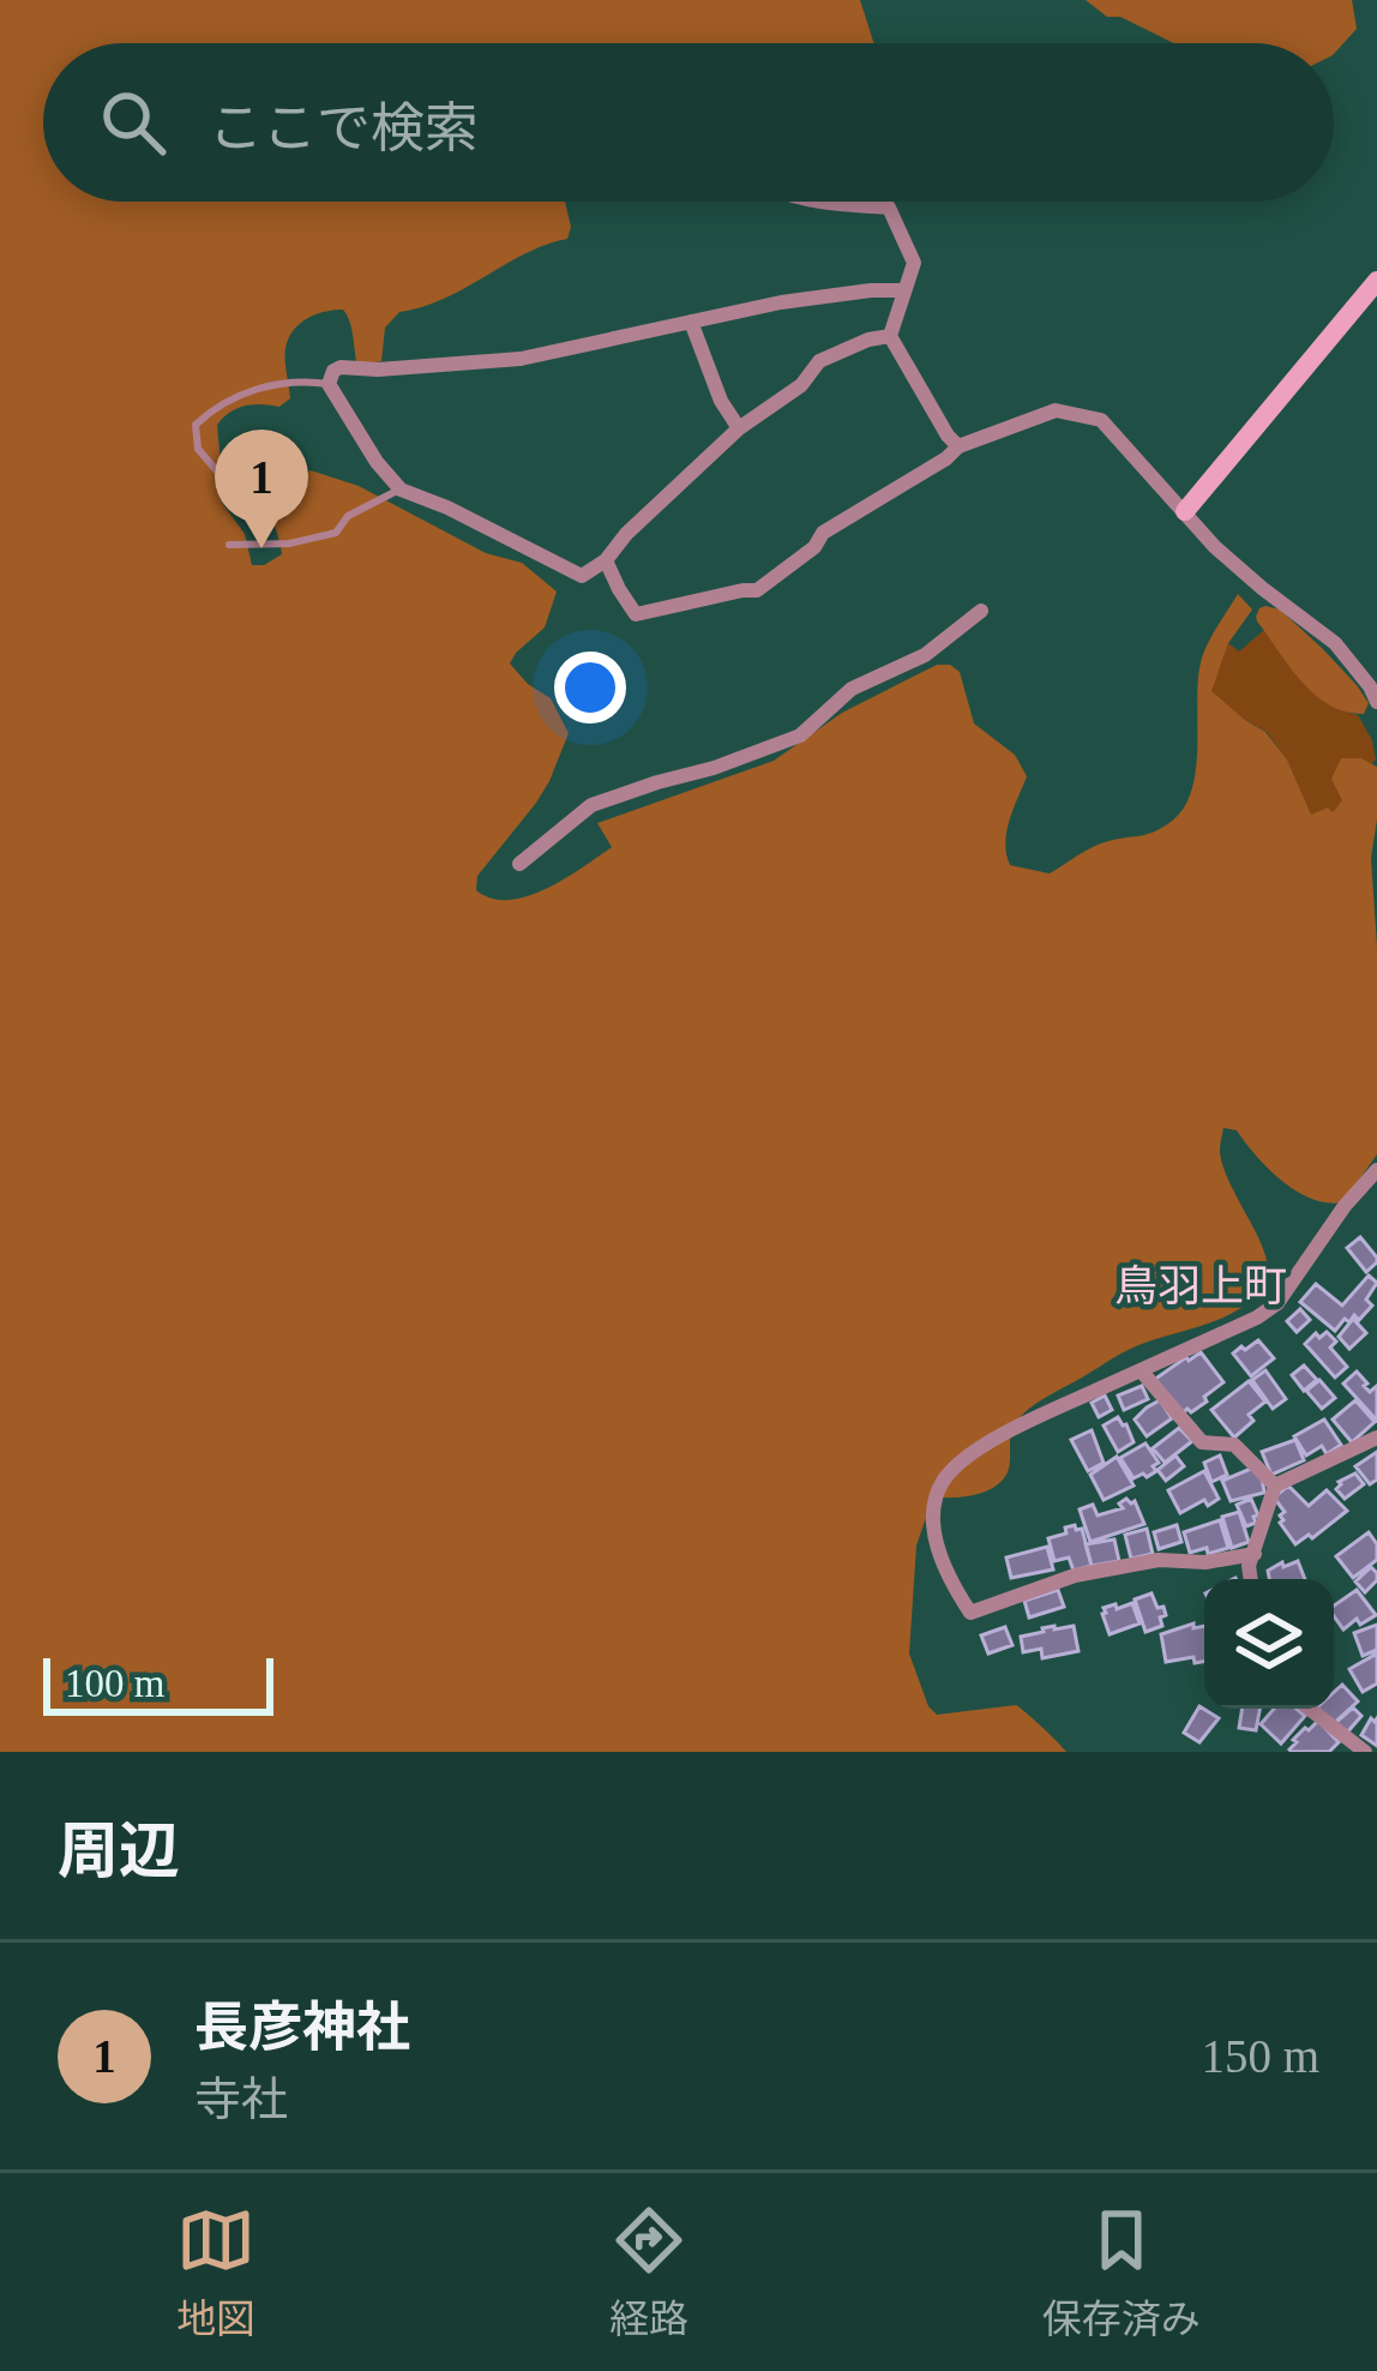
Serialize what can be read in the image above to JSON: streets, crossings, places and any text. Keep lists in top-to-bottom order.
{
  "districts": ["鳥羽上町"],
  "scale_bar": "100 m",
  "page": {
    "search": "ここで検索",
    "pins": "1",
    "scale": "100 m",
    "heading": "周辺",
    "list": [
      {
        "mark": "1",
        "name": "長彦神社",
        "note": "寺社",
        "value": "150 m"
      }
    ],
    "nav": ["地図", "経路", "保存済み"]
  }
}
